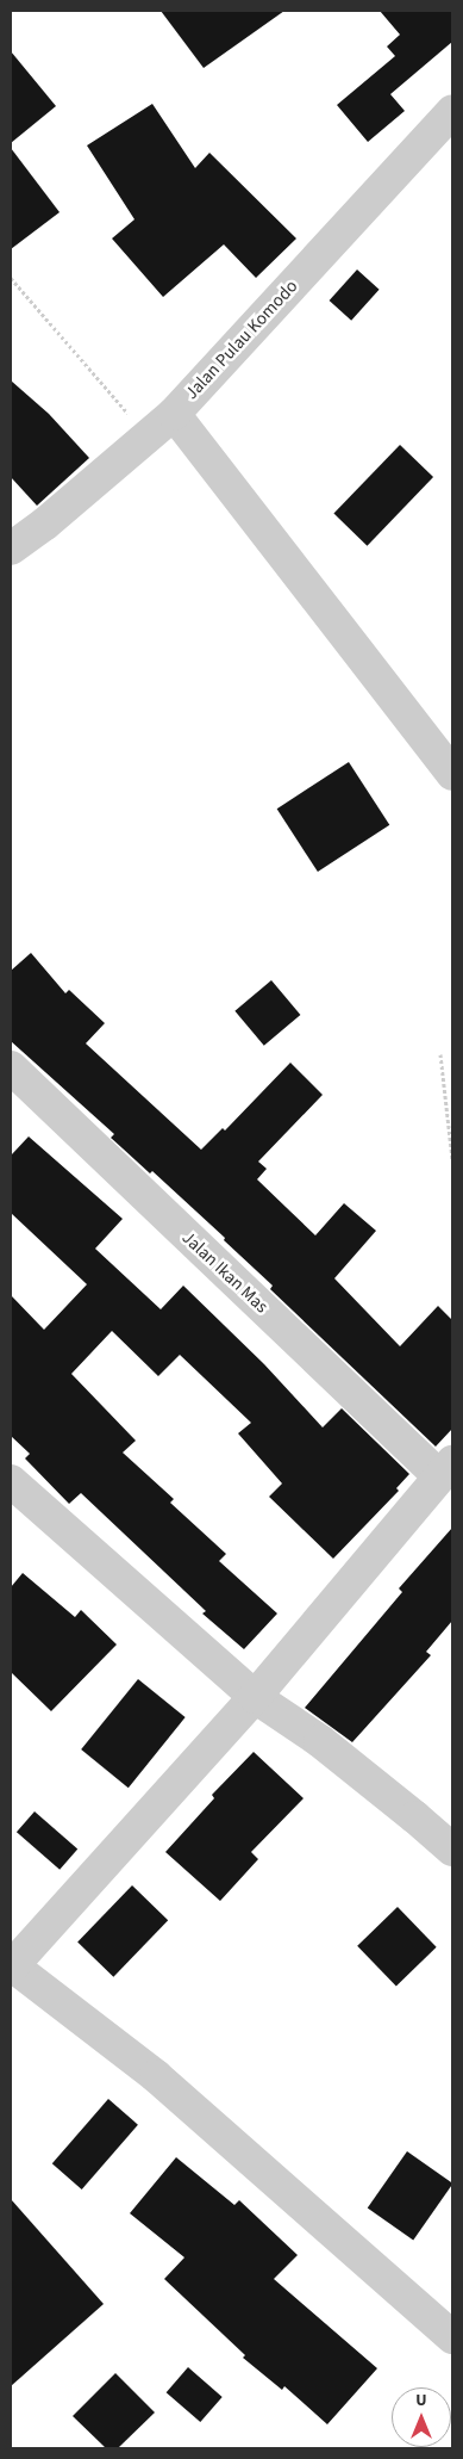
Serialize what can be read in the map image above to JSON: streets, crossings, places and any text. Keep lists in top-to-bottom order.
{
  "streets": {
    "street": ["Jalan Pulau Komodo", "Jalan Ikan Mas"]
  },
  "north": "top"
}
